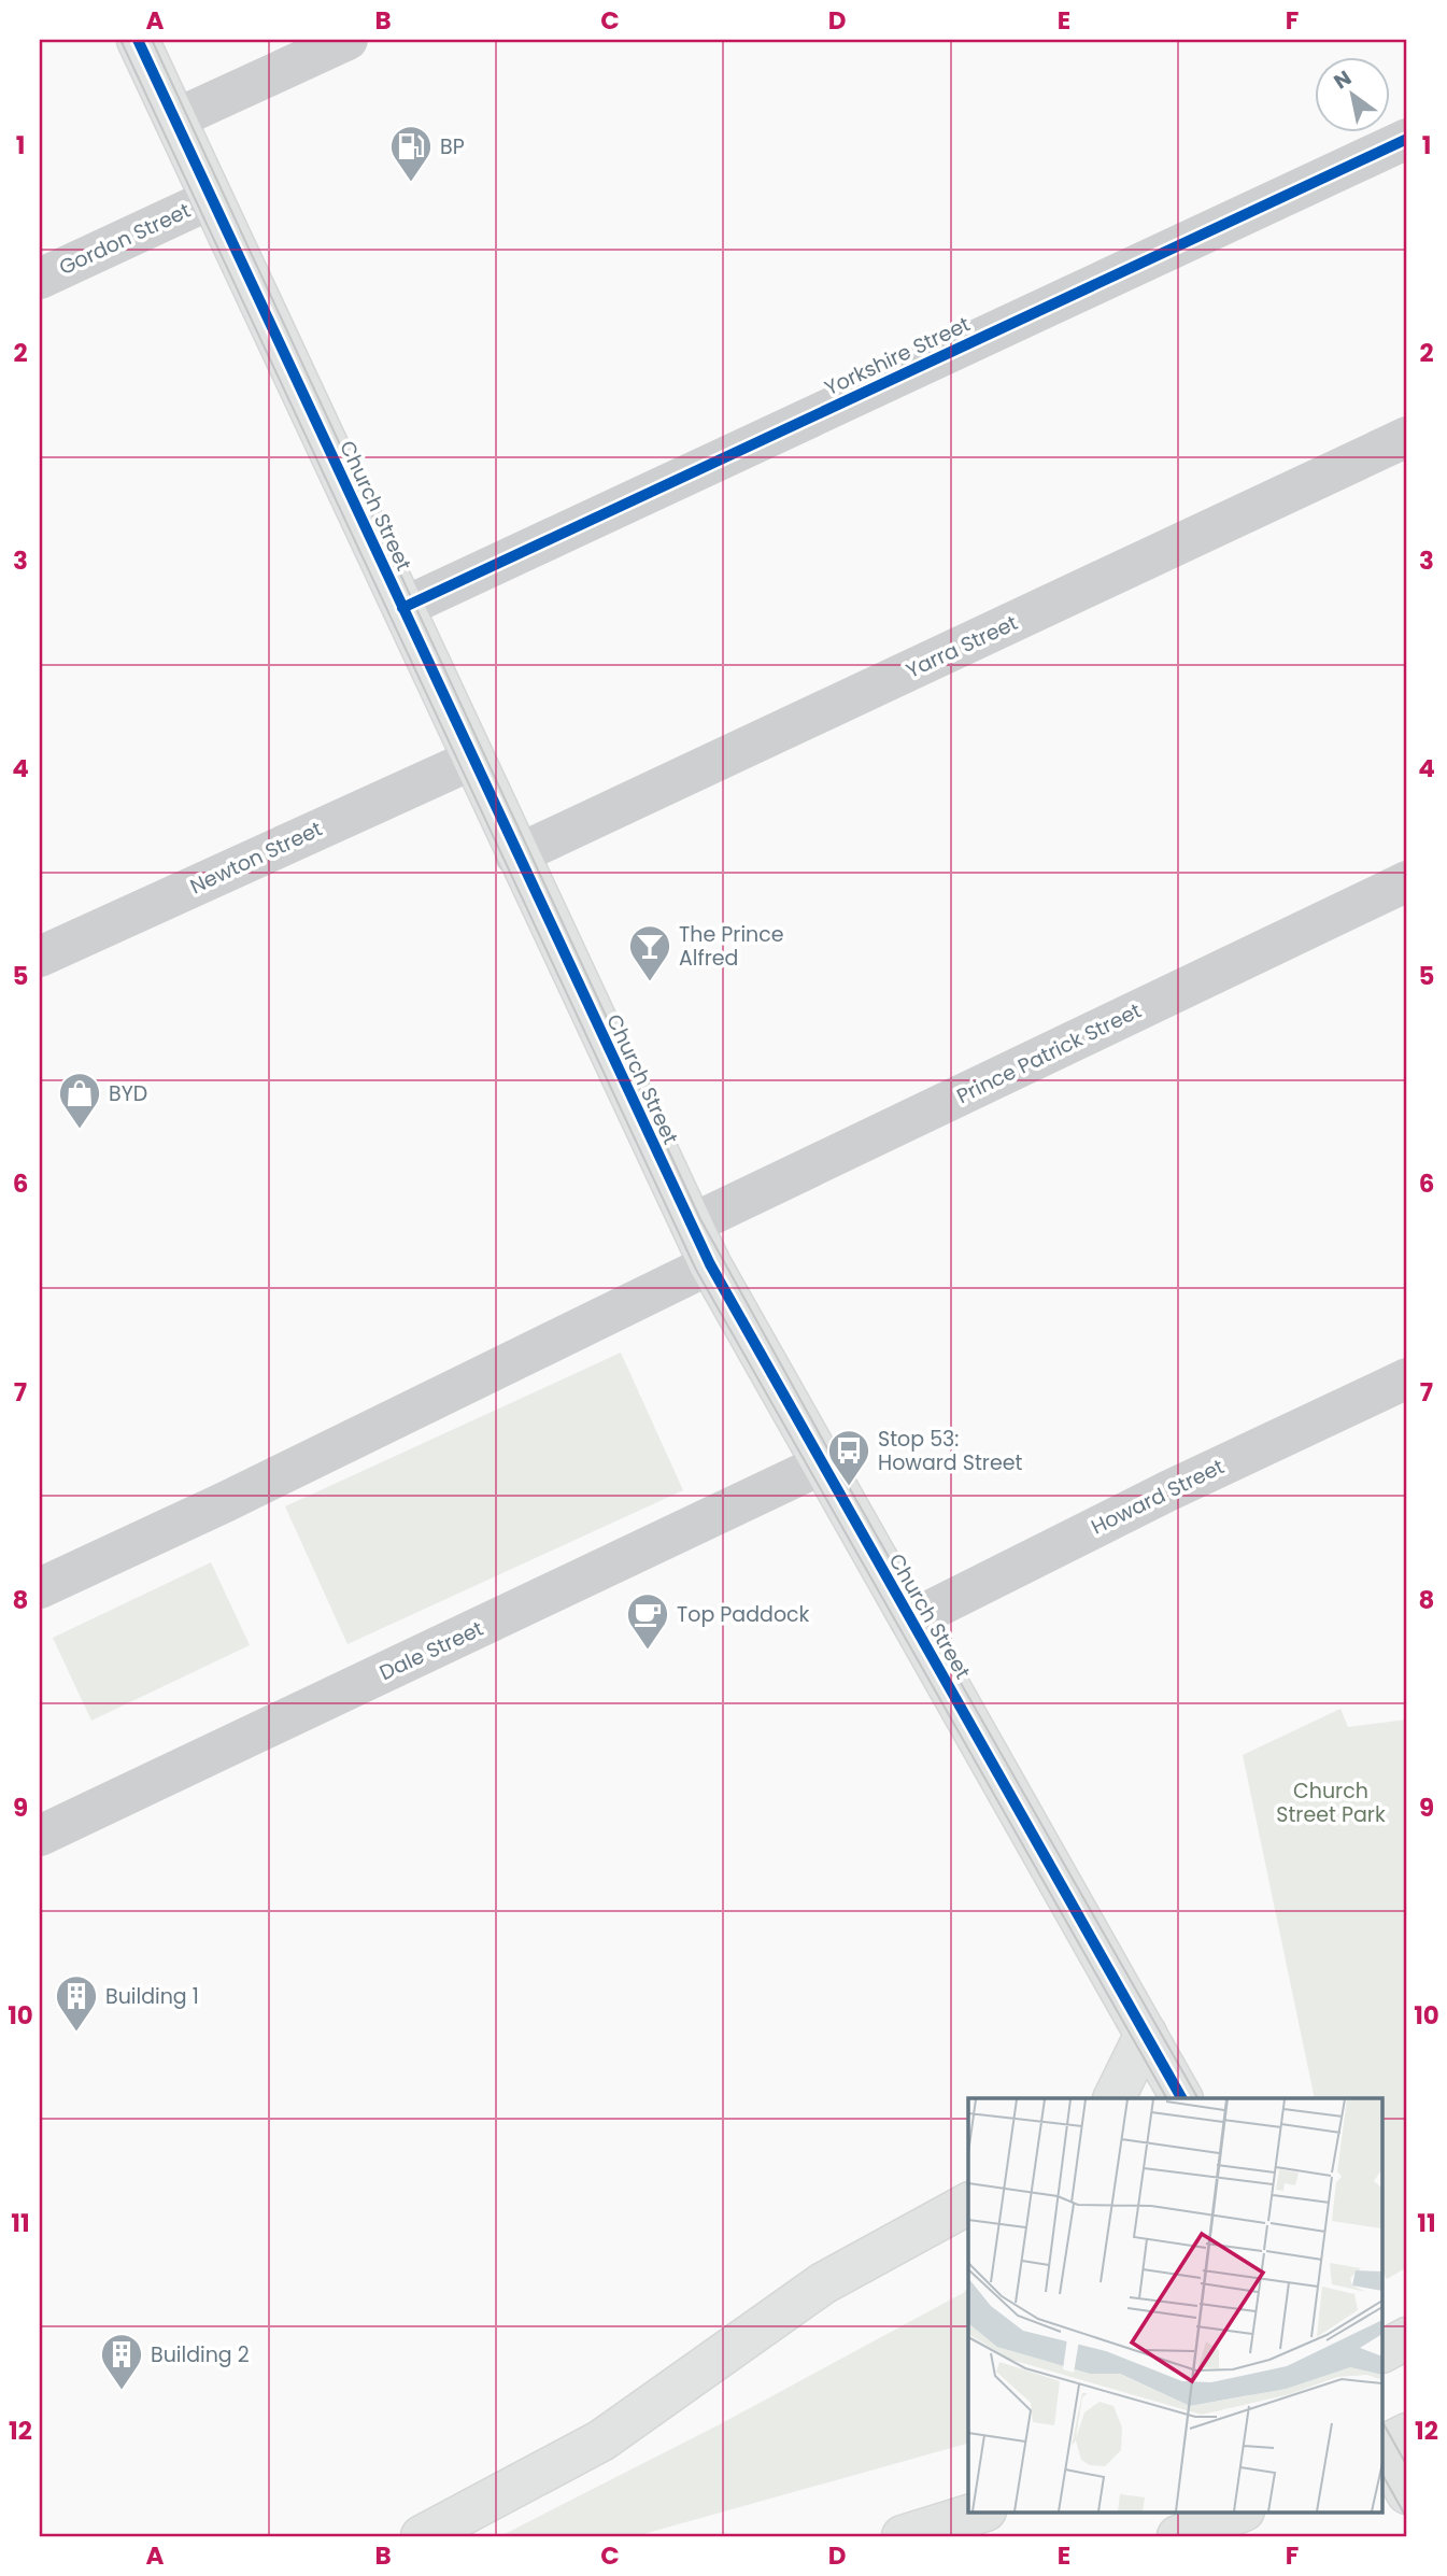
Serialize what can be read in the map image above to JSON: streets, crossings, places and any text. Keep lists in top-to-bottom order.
{
  "streets": {
    "main road": ["Church Street"],
    "street": [
      "Gordon Street",
      "Yorkshire Street",
      "Yarra Street",
      "Newton Street",
      "Prince Patrick Street",
      "Howard Street",
      "Dale Street"
    ]
  },
  "crossings": [
    ["Gordon Street", "Church Street"],
    ["Yorkshire Street", "Church Street"],
    ["Church Street", "Yarra Street"],
    ["Church Street", "Newton Street"],
    ["Church Street", "Prince Patrick Street"],
    ["Church Street", "Howard Street"],
    ["Church Street", "Dale Street"]
  ],
  "parks": ["Church Street Park"],
  "places": {
    "fuel station": ["BP"],
    "bar": ["The Prince Alfred"],
    "shop": ["BYD"],
    "bus stop": ["Stop 53: Howard Street"],
    "cafe": ["Top Paddock"],
    "building": ["Building 1", "Building 2"]
  },
  "north": "top left",
  "grid": {
    "columns": [
      "A",
      "B",
      "C",
      "D",
      "E",
      "F"
    ],
    "rows": [
      "1",
      "2",
      "3",
      "4",
      "5",
      "6",
      "7",
      "8",
      "9",
      "10",
      "11",
      "12"
    ]
  }
}
